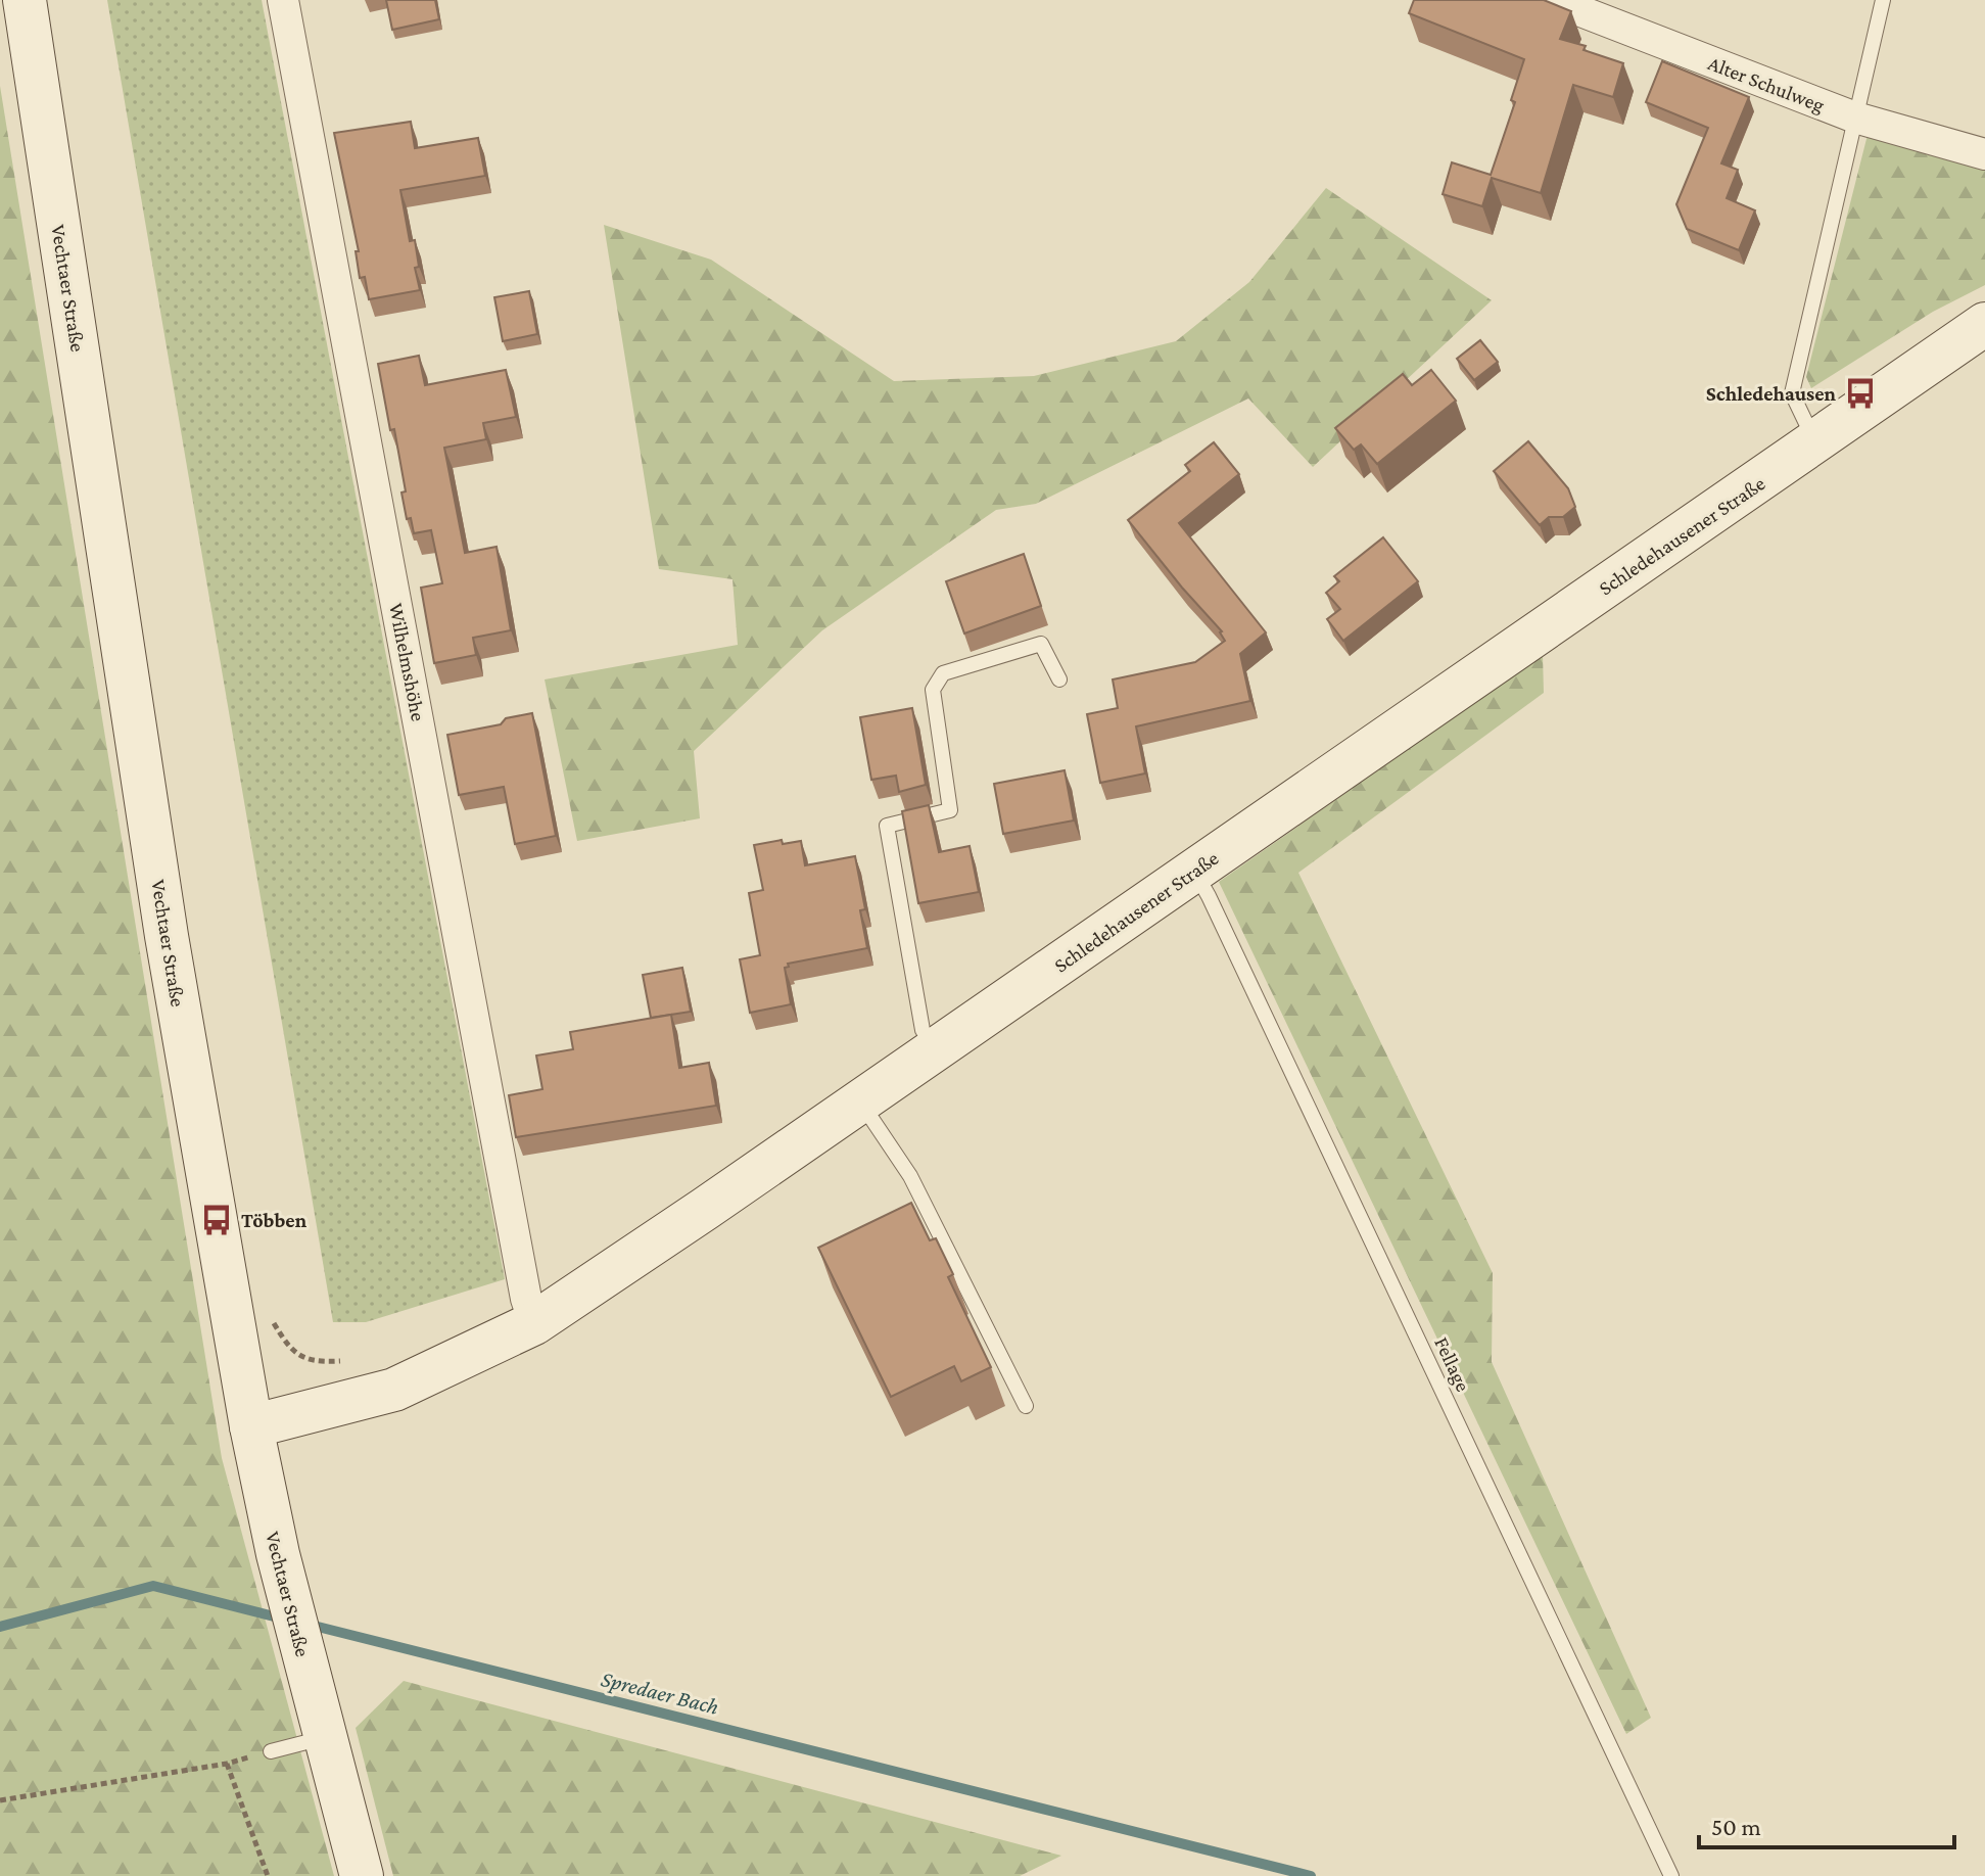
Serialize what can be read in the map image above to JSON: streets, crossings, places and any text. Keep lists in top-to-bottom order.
{
  "streets": {
    "street": [
      "Alter Schulweg",
      "Vechtaer Straße",
      "Schledehausener Straße",
      "Wilhelmshöhe"
    ],
    "lane": ["Fellage"]
  },
  "crossings": [
    ["Vechtaer Straße", "Schledehausener Straße"],
    ["Schledehausener Straße", "Wilhelmshöhe"],
    ["Schledehausener Straße", "Fellage"]
  ],
  "water": ["Spredaer Bach"],
  "places": {
    "bus stop": ["Schledehausen", "Többen"]
  },
  "scale_bar": "50 m"
}
